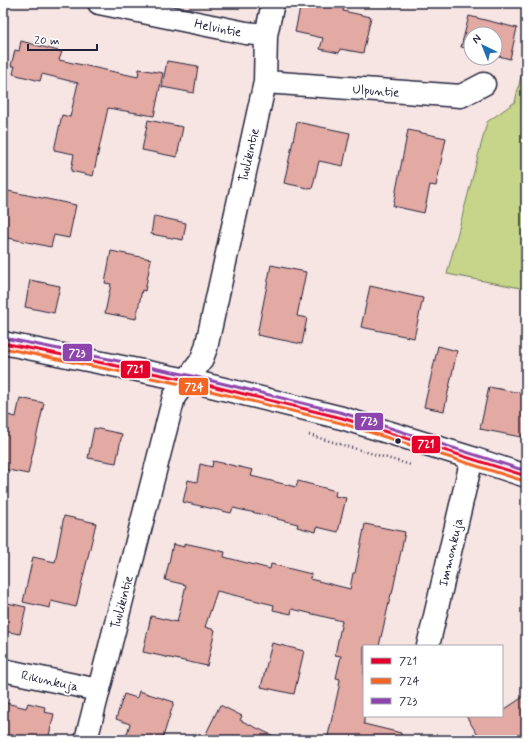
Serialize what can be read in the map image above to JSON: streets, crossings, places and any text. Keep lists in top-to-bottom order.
{
  "streets": {
    "street": [
      "Helvintie",
      "Ulpuntie",
      "Tuulikintie",
      "Immonkuja",
      "Rikunkuja"
    ]
  },
  "crossings": [
    ["Helvintie", "Tuulikintie"],
    ["Ulpuntie", "Tuulikintie"],
    ["Tuulikintie", "Rikunkuja"]
  ],
  "lines": ["transit line 723", "transit line 721", "transit line 724"],
  "legend": ["721", "724", "723"],
  "scale_bar": "20 m",
  "north": "top left"
}
